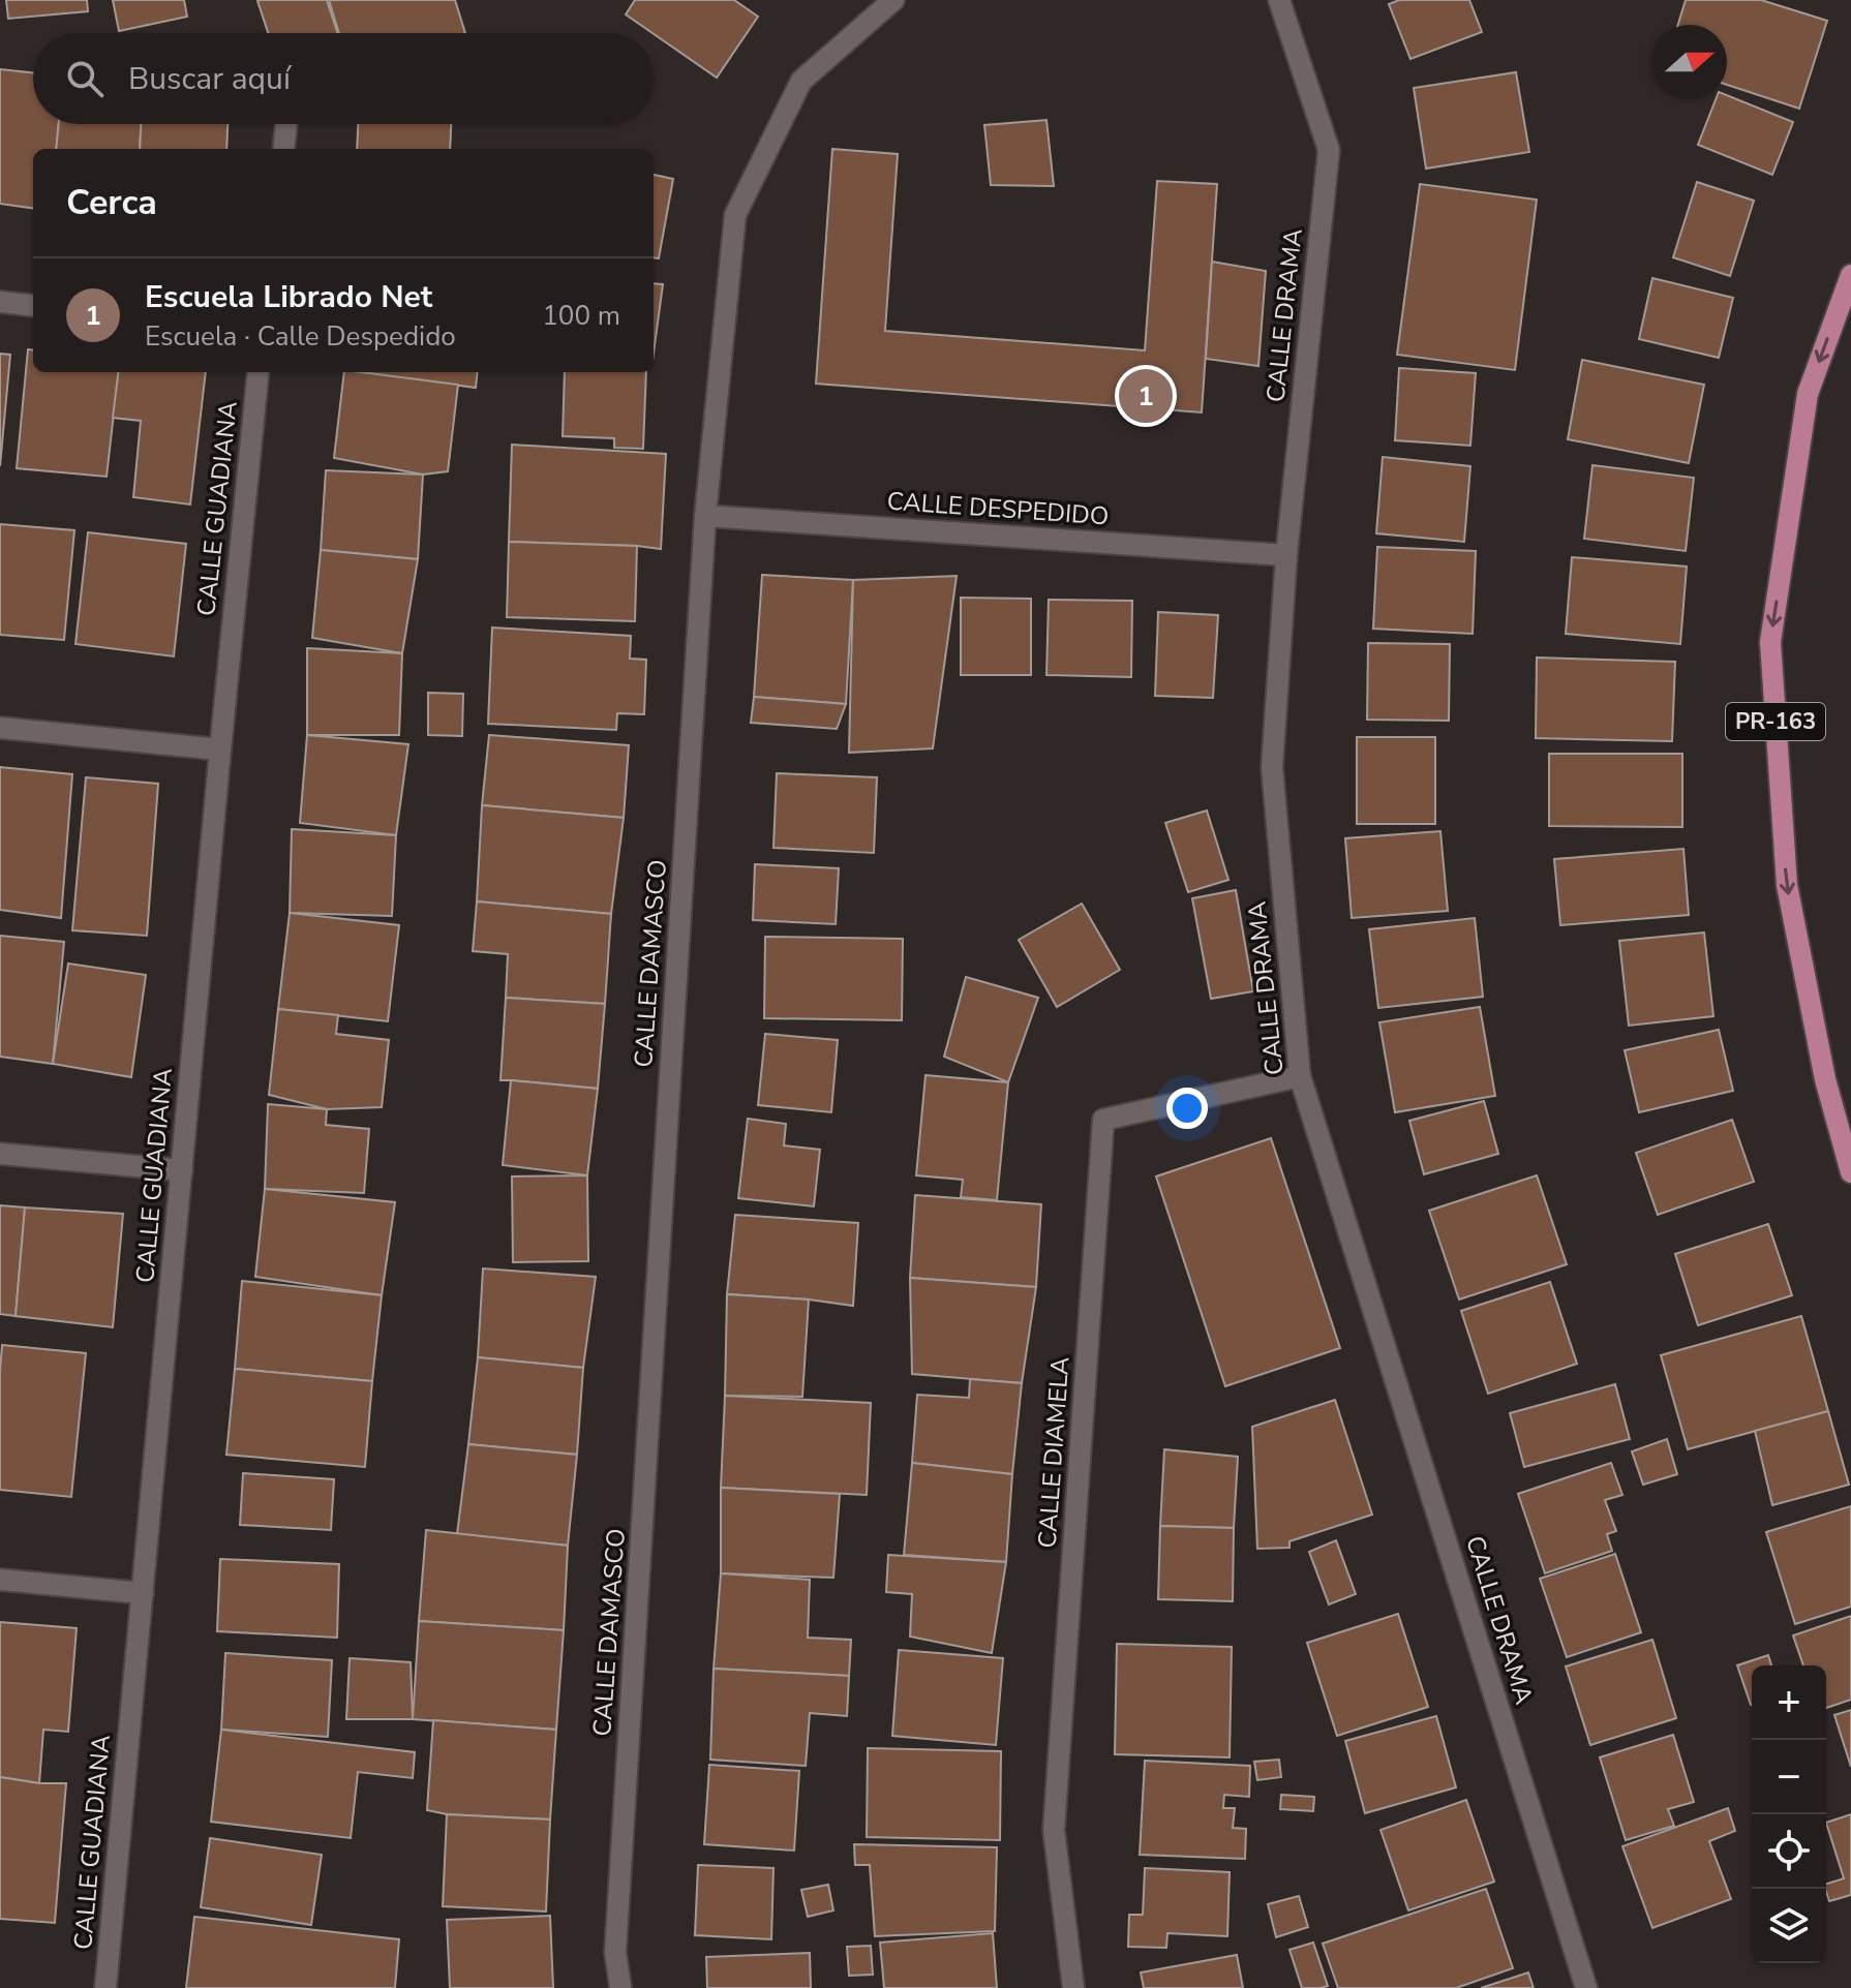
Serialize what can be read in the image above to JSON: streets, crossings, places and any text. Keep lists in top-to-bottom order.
{
  "streets": {
    "main road": ["PR-163"],
    "street": [
      "CALLE DRAMA",
      "CALLE GUADIANA",
      "CALLE DESPEDIDO",
      "CALLE DAMASCO",
      "CALLE DIAMELA"
    ]
  },
  "crossings": [
    ["CALLE DRAMA", "CALLE DESPEDIDO"],
    ["CALLE DRAMA", "CALLE DIAMELA"],
    ["CALLE DESPEDIDO", "CALLE DAMASCO"]
  ],
  "north": "right",
  "page": {
    "search": "Buscar aquí",
    "heading": "Cerca",
    "list": [
      {
        "mark": "1",
        "name": "Escuela Librado Net",
        "note": "Escuela · Calle Despedido",
        "value": "100 m"
      }
    ],
    "pins": "1",
    "map_buttons": ["+", "−"]
  }
}
